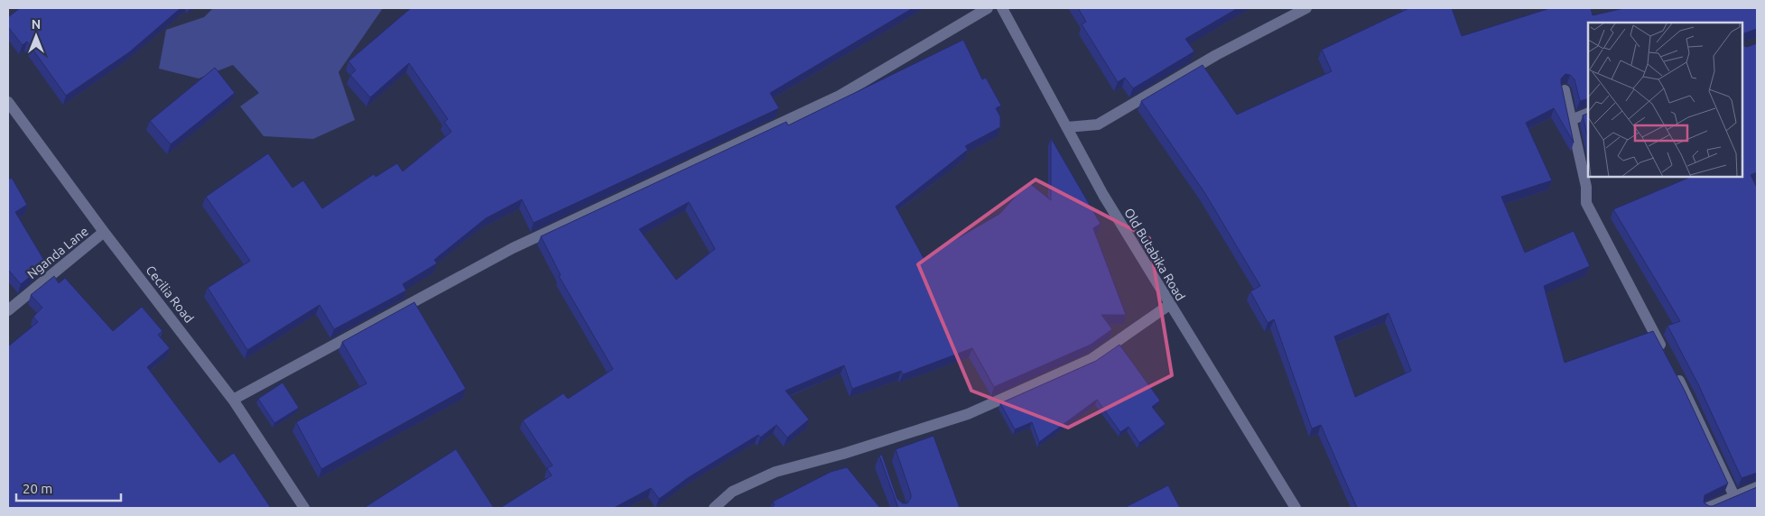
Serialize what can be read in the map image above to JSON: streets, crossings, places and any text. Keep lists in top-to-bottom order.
{
  "streets": {
    "street": ["Nganda Lane", "Old Butabika Road", "Cecilia Road"]
  },
  "crossings": [
    ["Nganda Lane", "Cecilia Road"]
  ],
  "scale_bar": "20 m",
  "north": "top"
}
